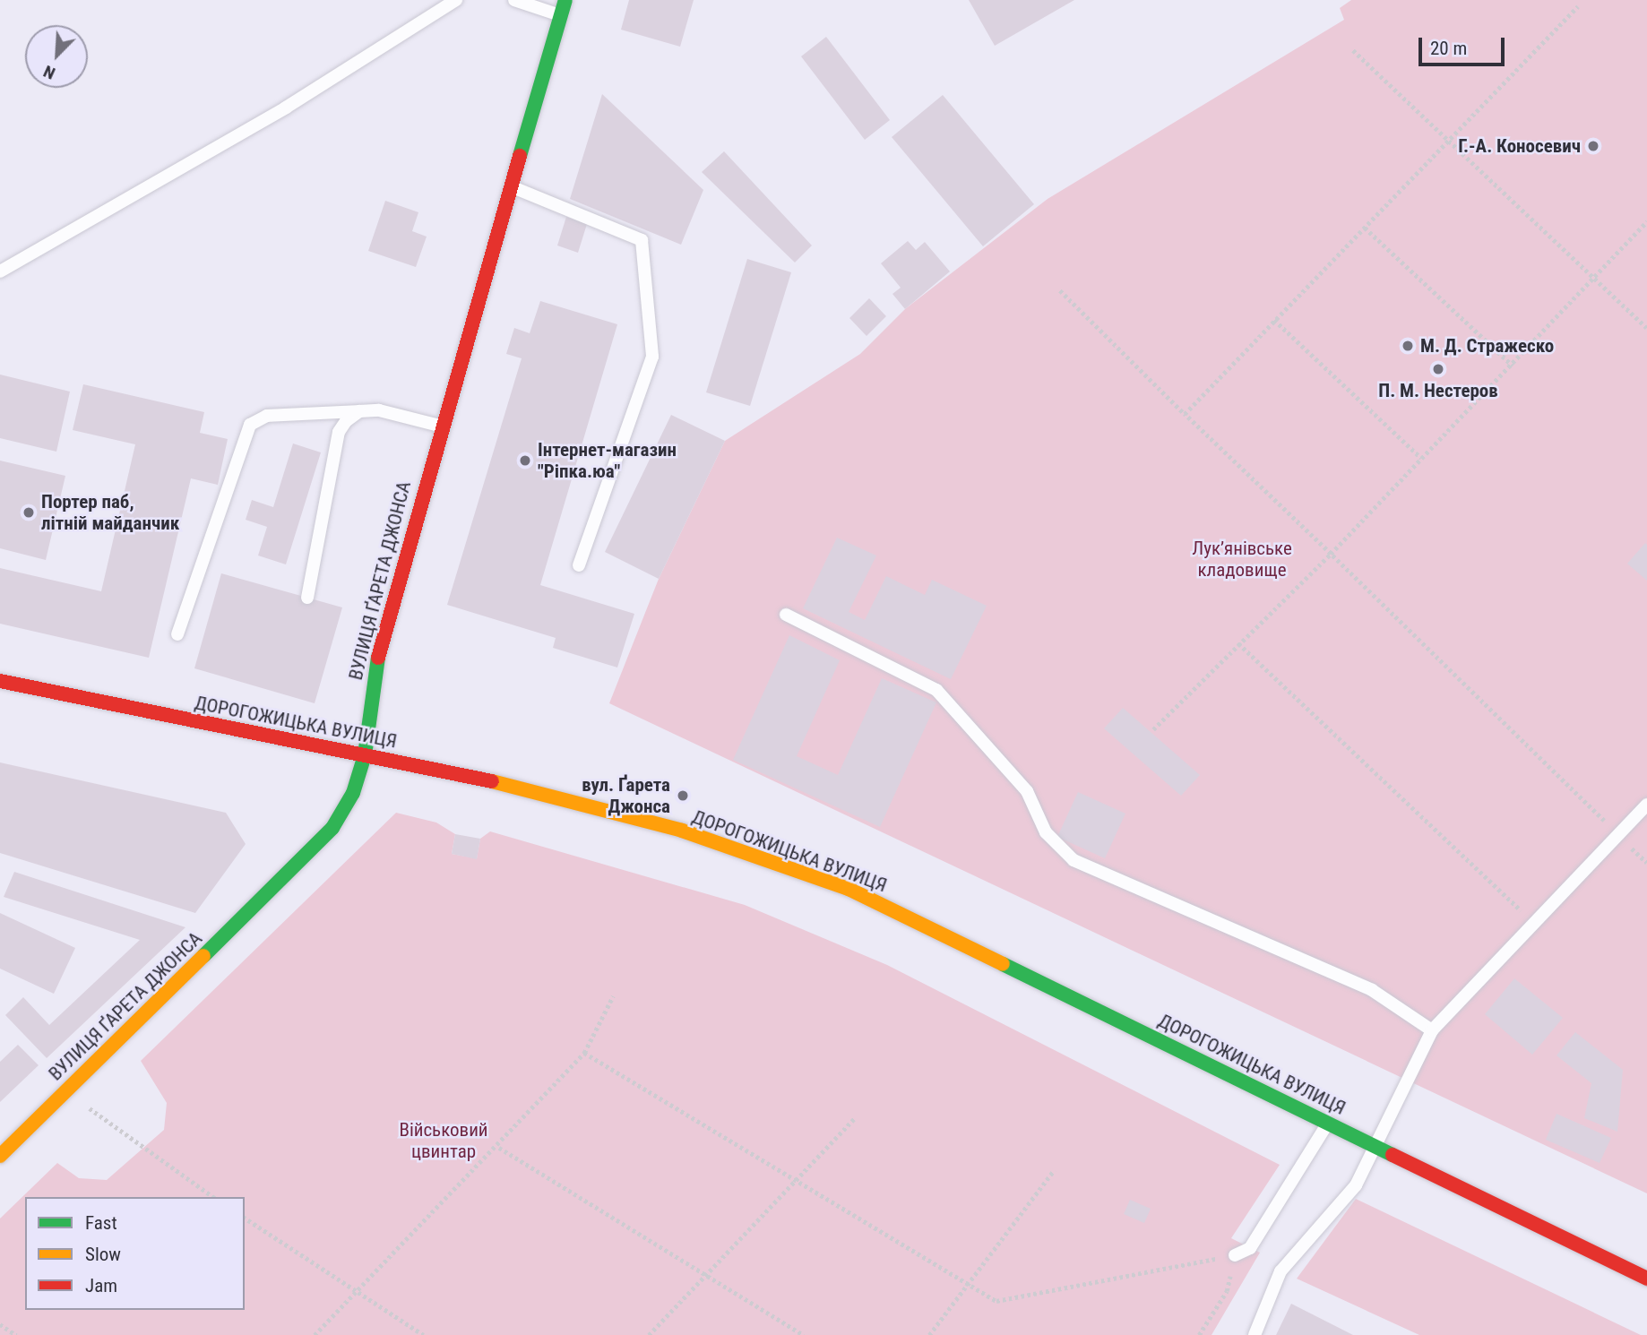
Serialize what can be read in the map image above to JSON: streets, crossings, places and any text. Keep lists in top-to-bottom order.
{
  "streets": {
    "street": ["ВУЛИЦЯ ҐАРЕТА ДЖОНСА", "ДОРОГОЖИЦЬКА ВУЛИЦЯ"]
  },
  "crossings": [
    ["ВУЛИЦЯ ҐАРЕТА ДЖОНСА", "ДОРОГОЖИЦЬКА ВУЛИЦЯ"]
  ],
  "parks": ["Лукʼянівське кладовище", "Військовий цвинтар"],
  "places": [
    "Г.-А. Коносевич",
    "М. Д. Стражеско",
    "П. М. Нестеров",
    "Інтернет-магазин \"Ріпка.юа\"",
    "Портер паб, літній майданчик",
    "вул. Ґарета Джонса"
  ],
  "legend": ["Fast", "Slow", "Jam"],
  "scale_bar": "20 m",
  "north": "bottom left"
}
